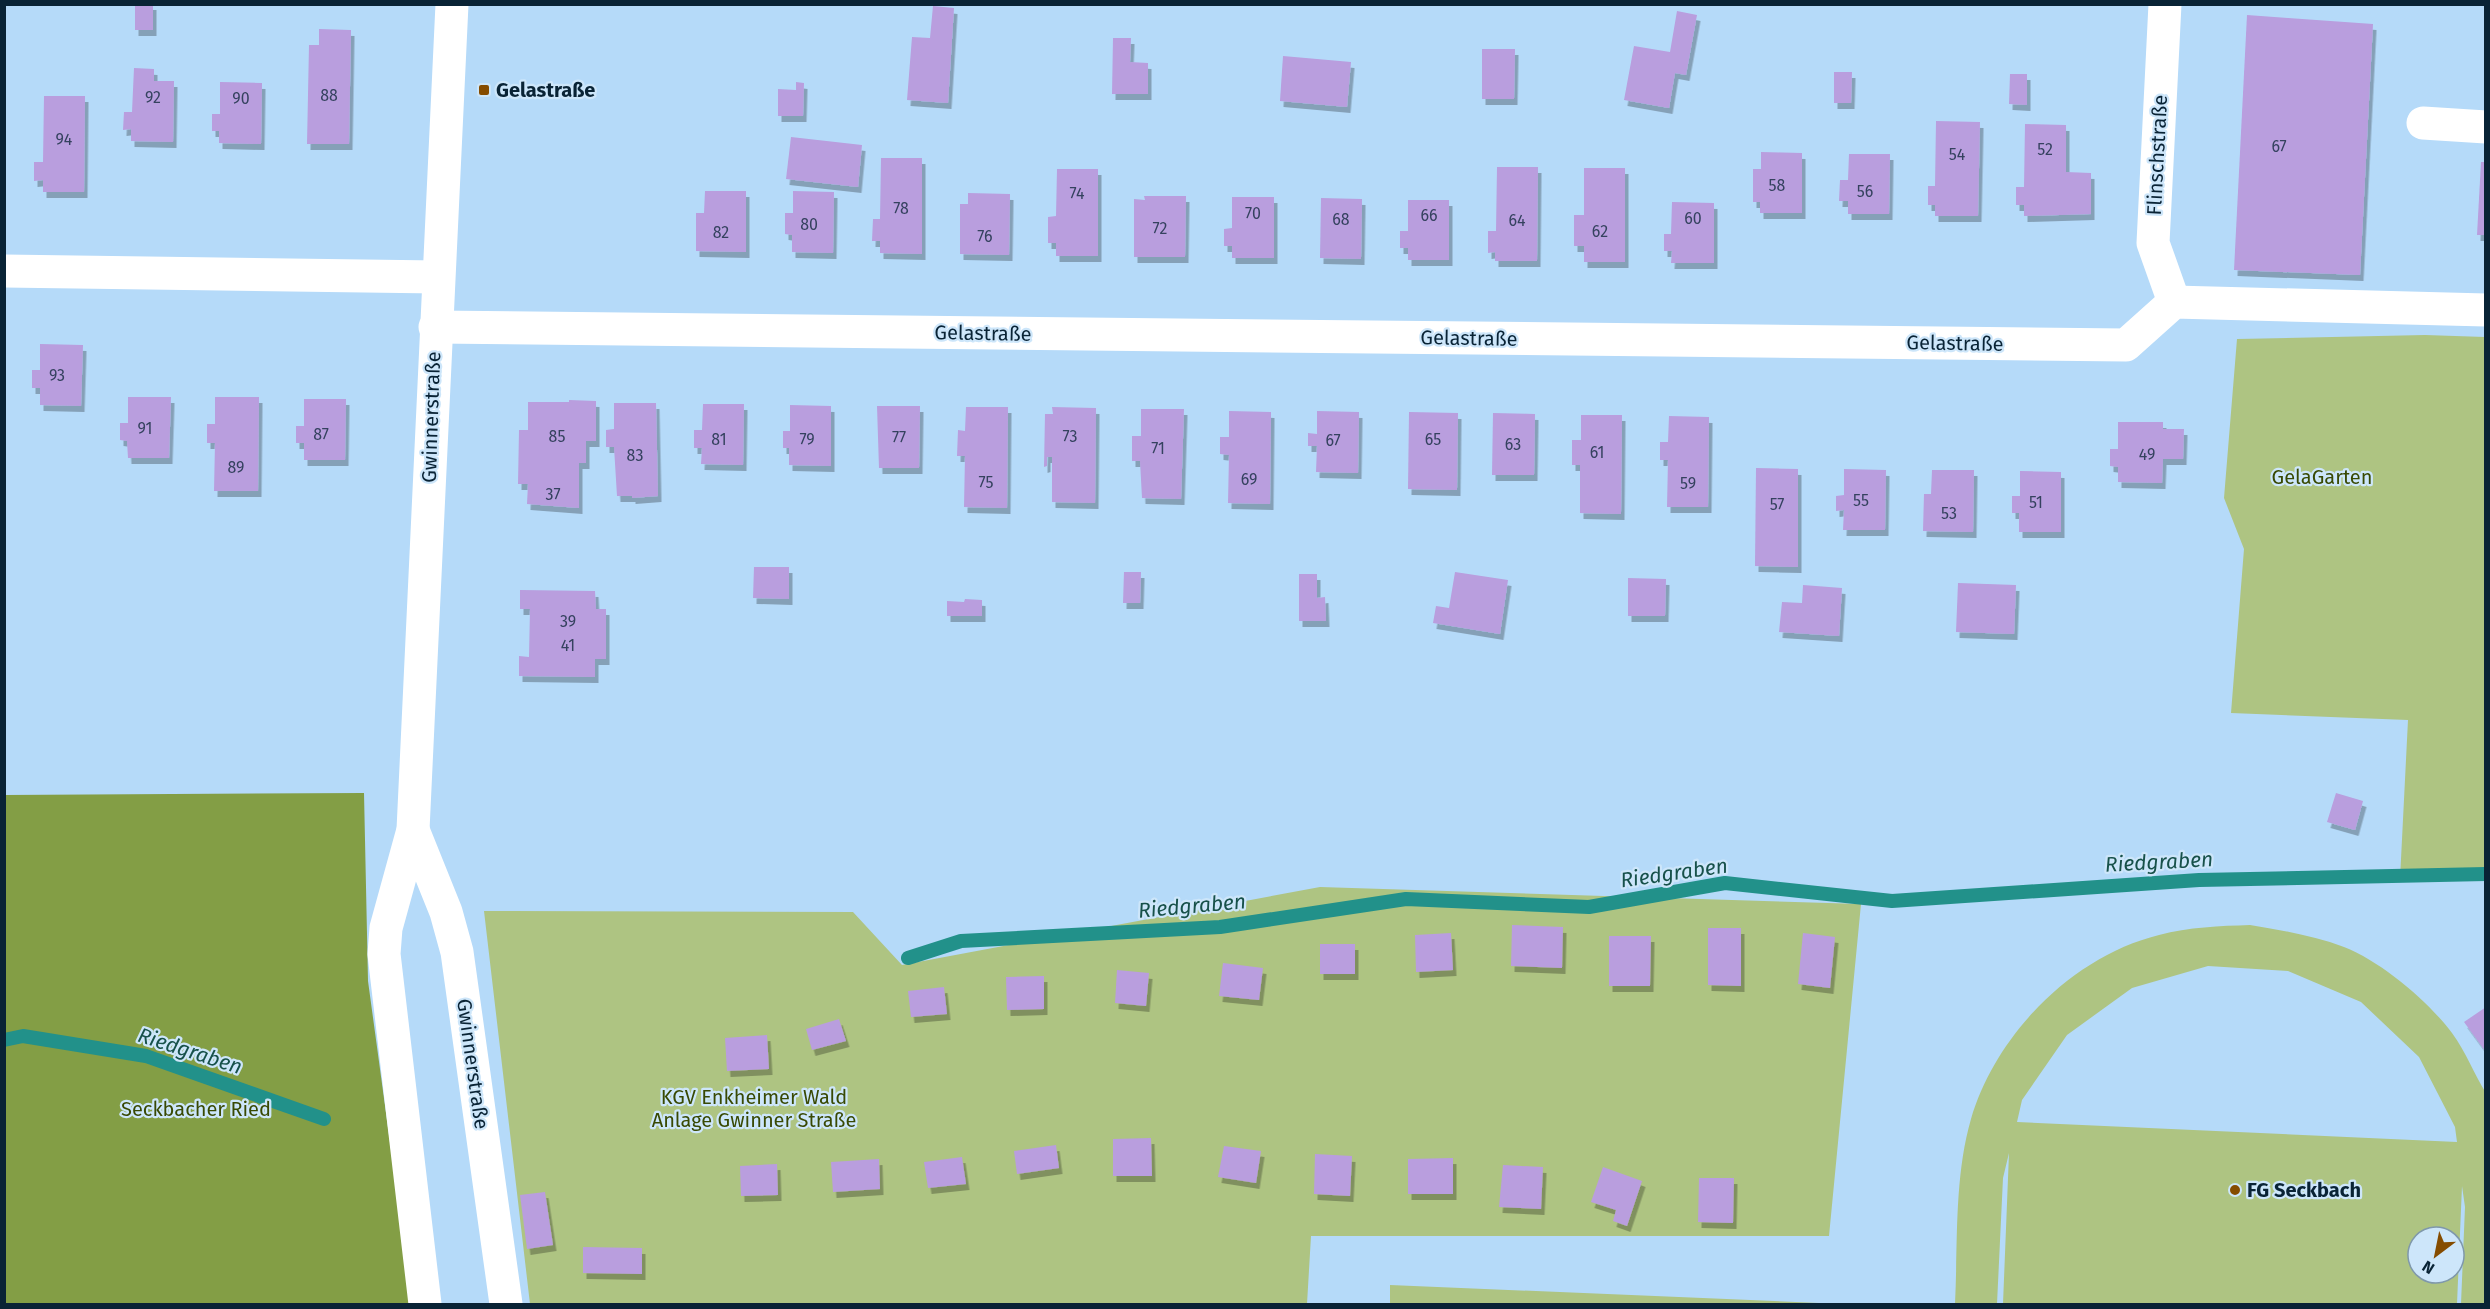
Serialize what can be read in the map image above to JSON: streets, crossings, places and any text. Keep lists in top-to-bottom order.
{
  "streets": {
    "street": ["Flinschstraße", "Gelastraße", "Gwinnerstraße"]
  },
  "crossings": [
    ["Flinschstraße", "Gelastraße"],
    ["Gelastraße", "Gwinnerstraße"]
  ],
  "water": ["Riedgraben"],
  "parks": ["GelaGarten", "KGV Enkheimer Wald Anlage Gwinner Straße", "Seckbacher Ried"],
  "places": {
    "transit": ["Gelastraße"],
    "other": ["FG Seckbach"]
  },
  "house_numbers": [
    "88",
    "92",
    "90",
    "94",
    "67",
    "52",
    "54",
    "58",
    "56",
    "74",
    "78",
    "70",
    "66",
    "60",
    "68",
    "64",
    "80",
    "72",
    "62",
    "82",
    "76",
    "93",
    "91",
    "87",
    "85",
    "73",
    "77",
    "81",
    "79",
    "65",
    "67",
    "63",
    "71",
    "61",
    "49",
    "83",
    "89",
    "69",
    "75",
    "59",
    "37",
    "55",
    "51",
    "57",
    "53",
    "39",
    "41"
  ],
  "north": "bottom left"
}
